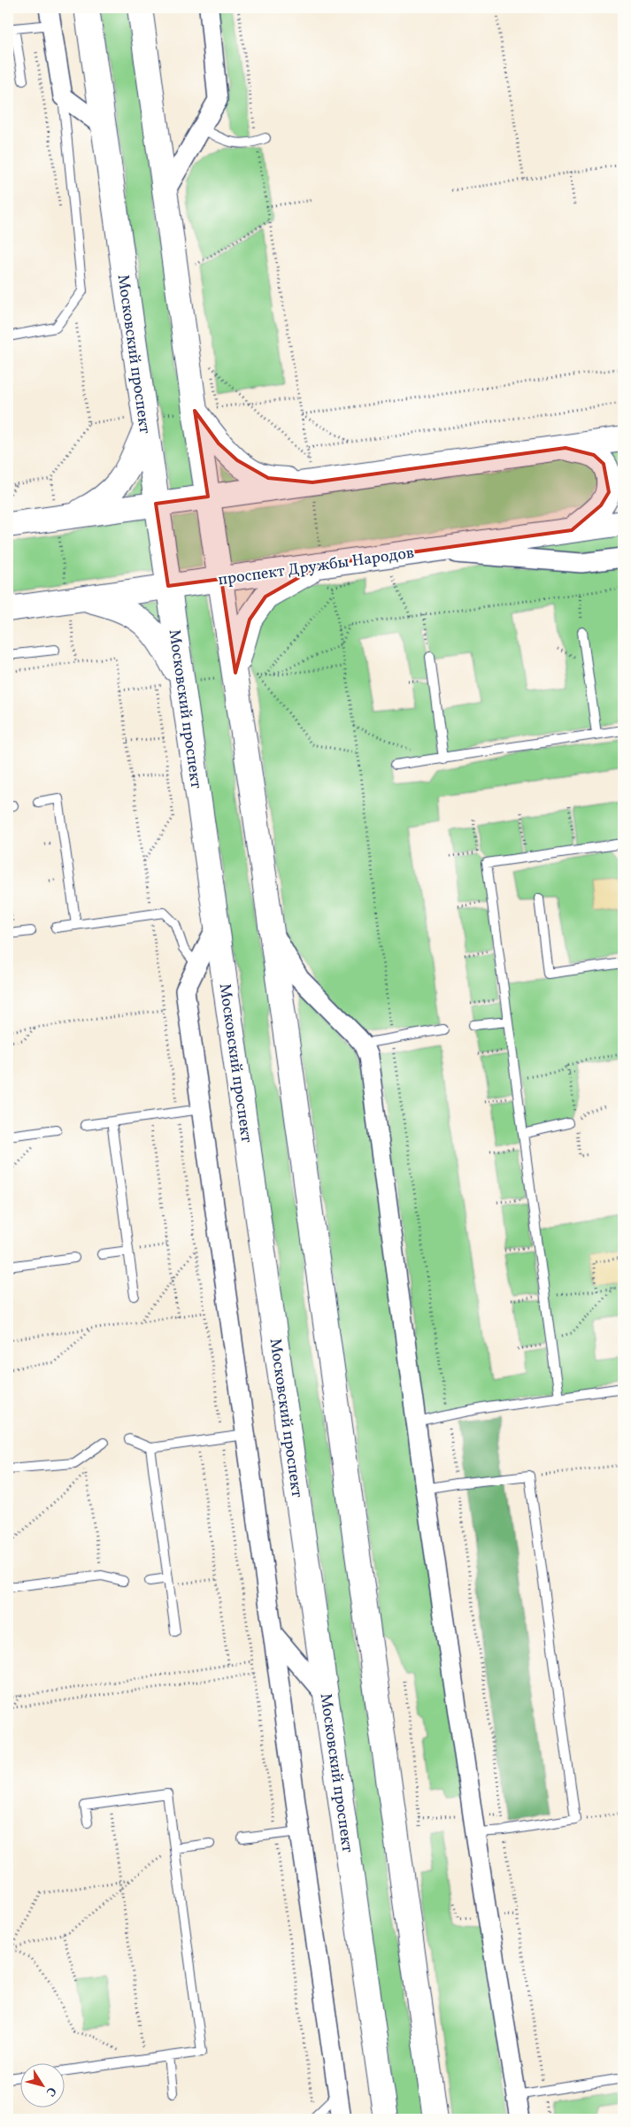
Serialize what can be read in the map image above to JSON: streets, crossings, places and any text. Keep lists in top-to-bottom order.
{
  "streets": {
    "main road": ["Московский проспект", "проспект Дружбы Народов"]
  },
  "crossings": [
    ["Московский проспект", "проспект Дружбы Народов"]
  ],
  "north": "bottom right"
}
